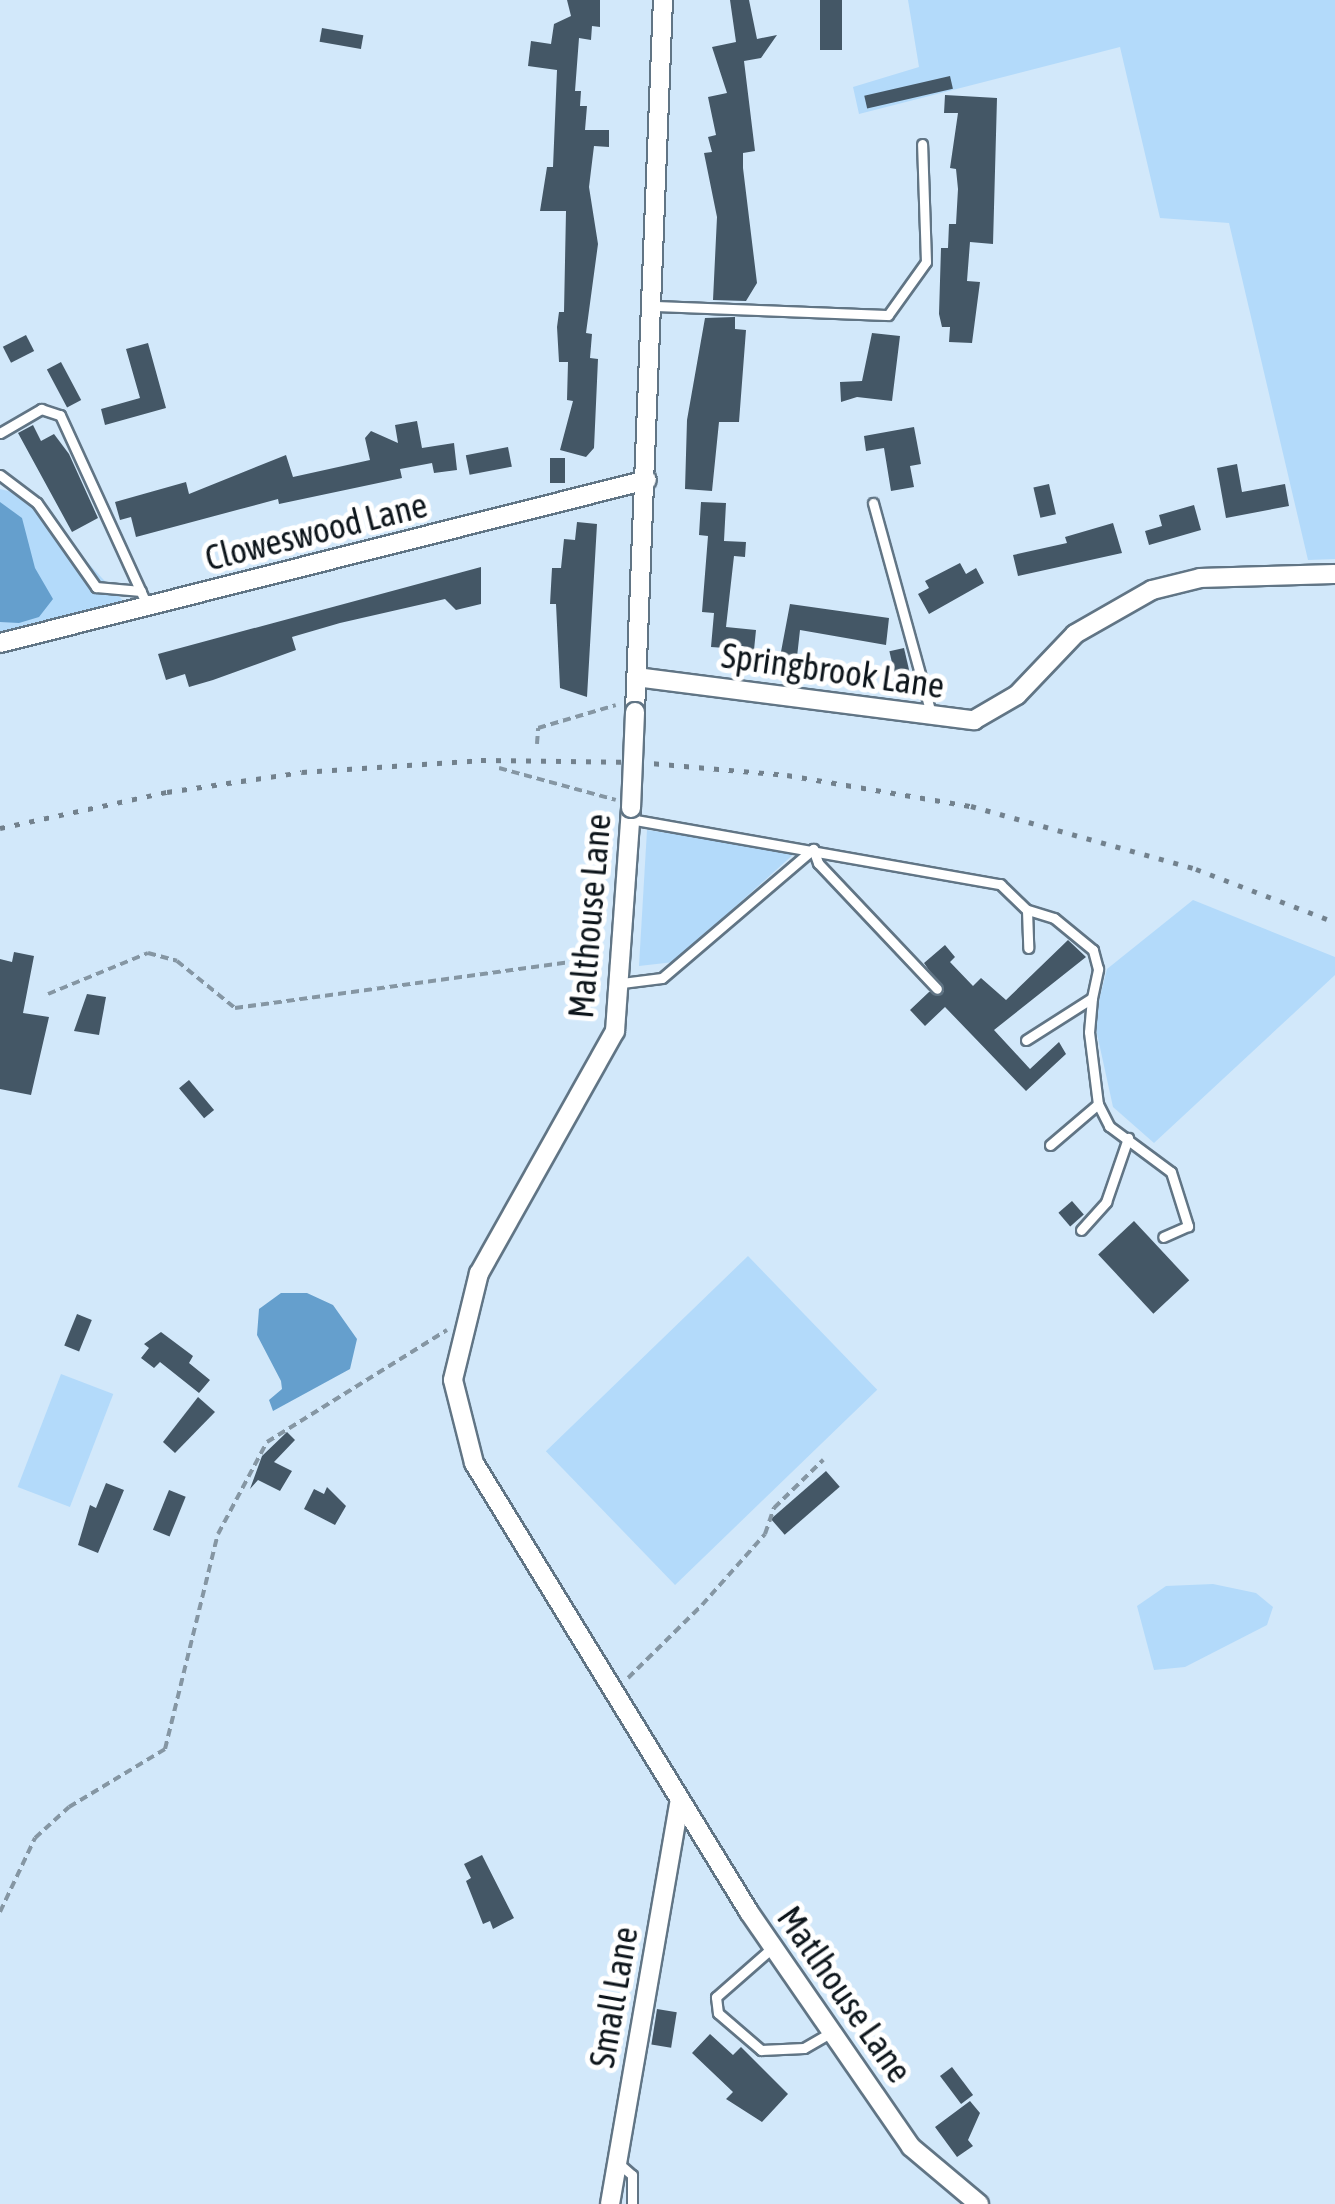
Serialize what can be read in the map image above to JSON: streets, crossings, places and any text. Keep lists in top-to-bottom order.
{
  "streets": {
    "street": [
      "Cloweswood Lane",
      "Springbrook Lane",
      "Malthouse Lane",
      "Matlhouse Lane",
      "Small Lane"
    ]
  },
  "crossings": [
    ["Cloweswood Lane", "Malthouse Lane"],
    ["Springbrook Lane", "Malthouse Lane"],
    ["Malthouse Lane", "Matlhouse Lane"],
    ["Malthouse Lane", "Small Lane"],
    ["Matlhouse Lane", "Small Lane"]
  ]
}
